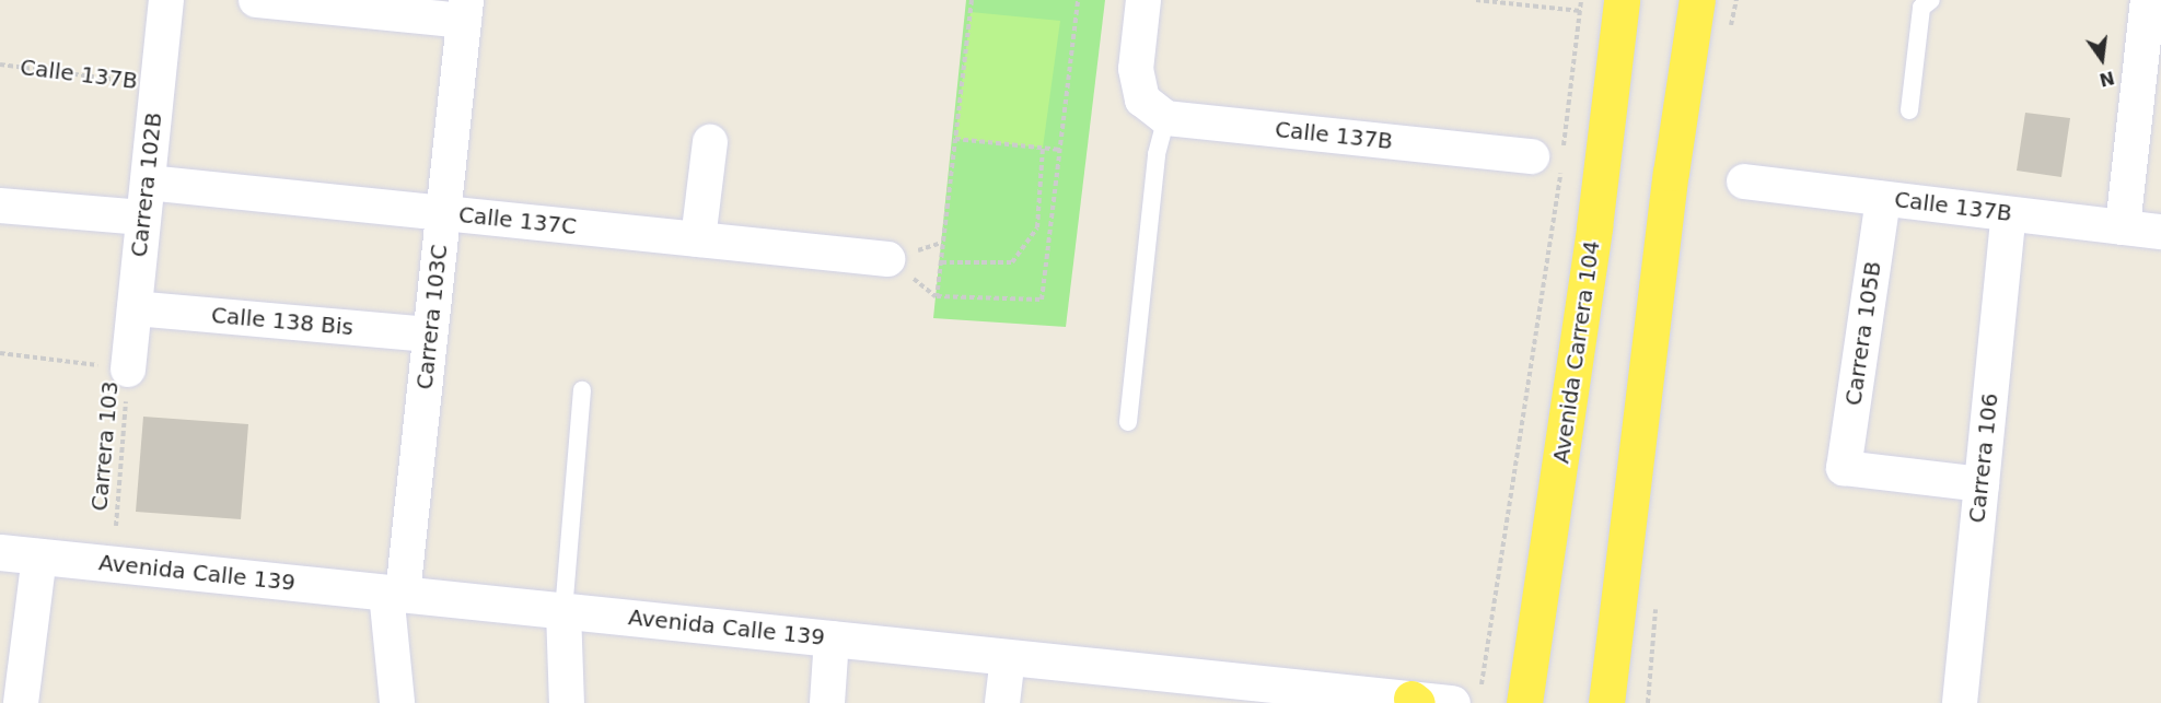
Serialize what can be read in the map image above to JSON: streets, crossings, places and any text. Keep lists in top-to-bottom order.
{
  "streets": {
    "main road": ["Avenida Carrera 104", "Avenida Calle 139"],
    "street": [
      "Calle 137B",
      "Carrera 102B",
      "Calle 137C",
      "Carrera 103C",
      "Calle 138 Bis",
      "Carrera 105B",
      "Carrera 106"
    ],
    "path": ["Carrera 103"]
  },
  "crossings": [
    ["Calle 137B", "Carrera 102B"],
    ["Calle 137B", "Carrera 105B"],
    ["Calle 137B", "Carrera 106"],
    ["Carrera 102B", "Calle 137C"],
    ["Carrera 102B", "Calle 138 Bis"],
    ["Carrera 102B", "Carrera 103"],
    ["Calle 137C", "Carrera 103C"],
    ["Carrera 103C", "Calle 138 Bis"],
    ["Carrera 103C", "Avenida Calle 139"],
    ["Carrera 105B", "Carrera 106"]
  ],
  "north": "bottom"
}
